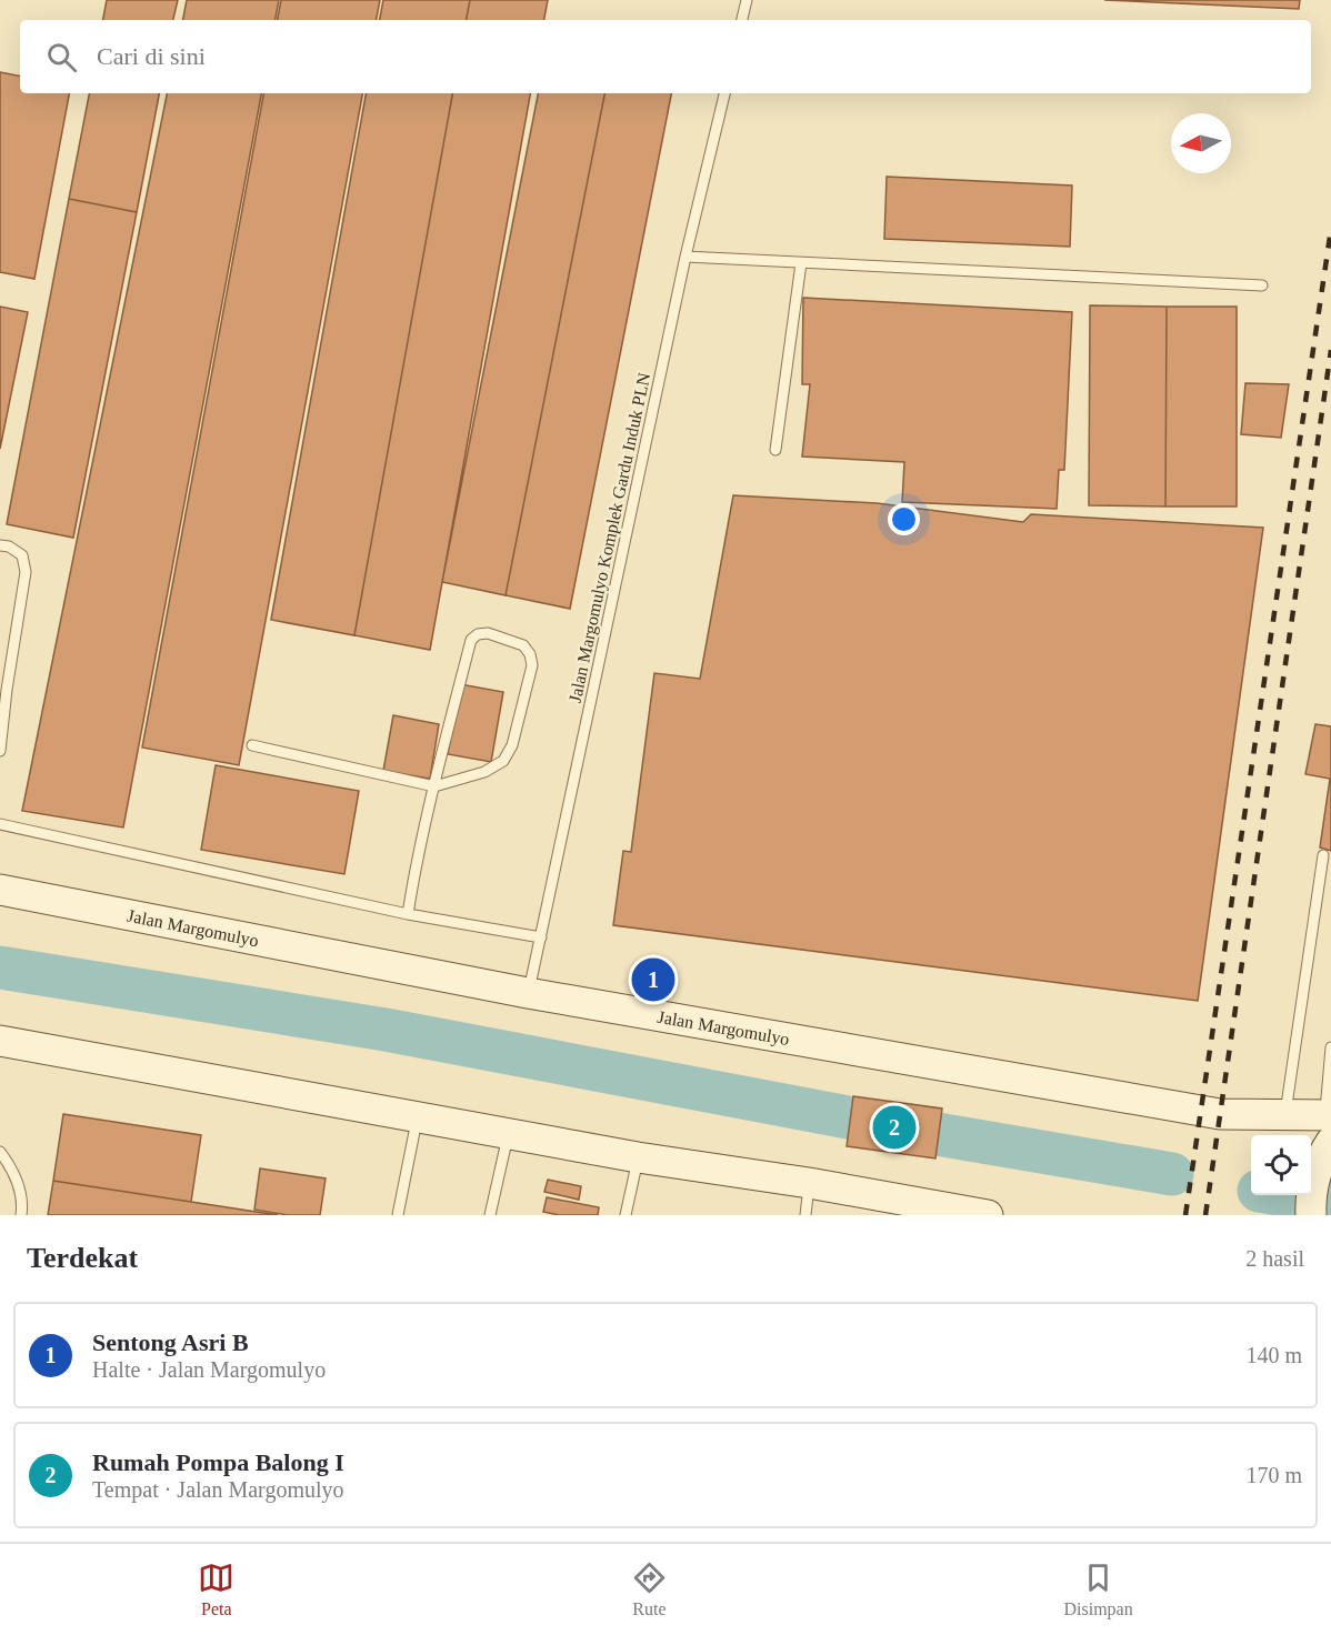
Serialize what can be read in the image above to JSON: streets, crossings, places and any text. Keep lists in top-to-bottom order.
{
  "streets": {
    "main road": ["Jalan Margomulyo"],
    "lane": ["Jalan Margomulyo Komplek Gardu Induk PLN"]
  },
  "crossings": [
    ["Jalan Margomulyo Komplek Gardu Induk PLN", "Jalan Margomulyo"]
  ],
  "north": "left",
  "page": {
    "search": "Cari di sini",
    "pins": ["1", "2"],
    "heading": ["Terdekat", "2 hasil"],
    "list": [
      {
        "mark": "1",
        "name": "Sentong Asri B",
        "note": "Halte · Jalan Margomulyo",
        "value": "140 m"
      },
      {
        "mark": "2",
        "name": "Rumah Pompa Balong I",
        "note": "Tempat · Jalan Margomulyo",
        "value": "170 m"
      }
    ],
    "nav": ["Peta", "Rute", "Disimpan"]
  }
}
